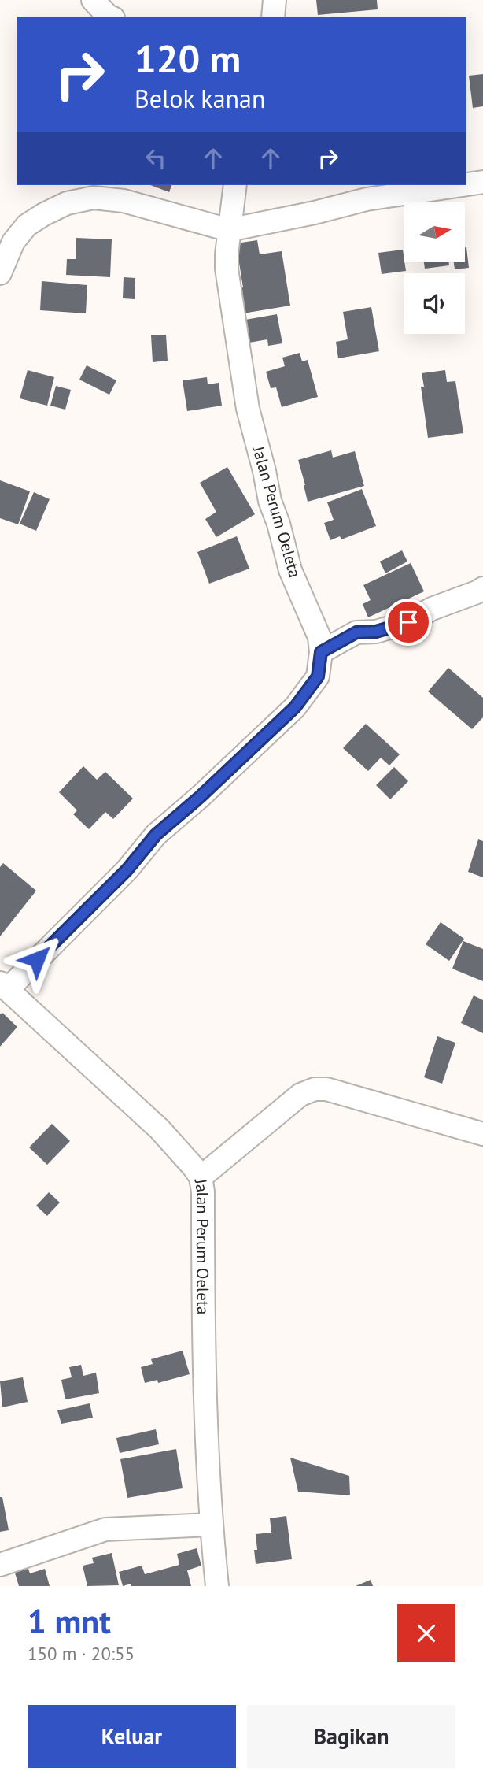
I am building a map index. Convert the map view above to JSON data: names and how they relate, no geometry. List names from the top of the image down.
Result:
{
  "streets": {
    "street": ["Jalan Perum Oeleta"]
  },
  "north": "right",
  "page": {
    "turn": ["120 m", "Belok kanan"],
    "heading": ["1 mnt", "150 m · 20:55"],
    "buttons": ["Keluar", "Bagikan"]
  }
}
